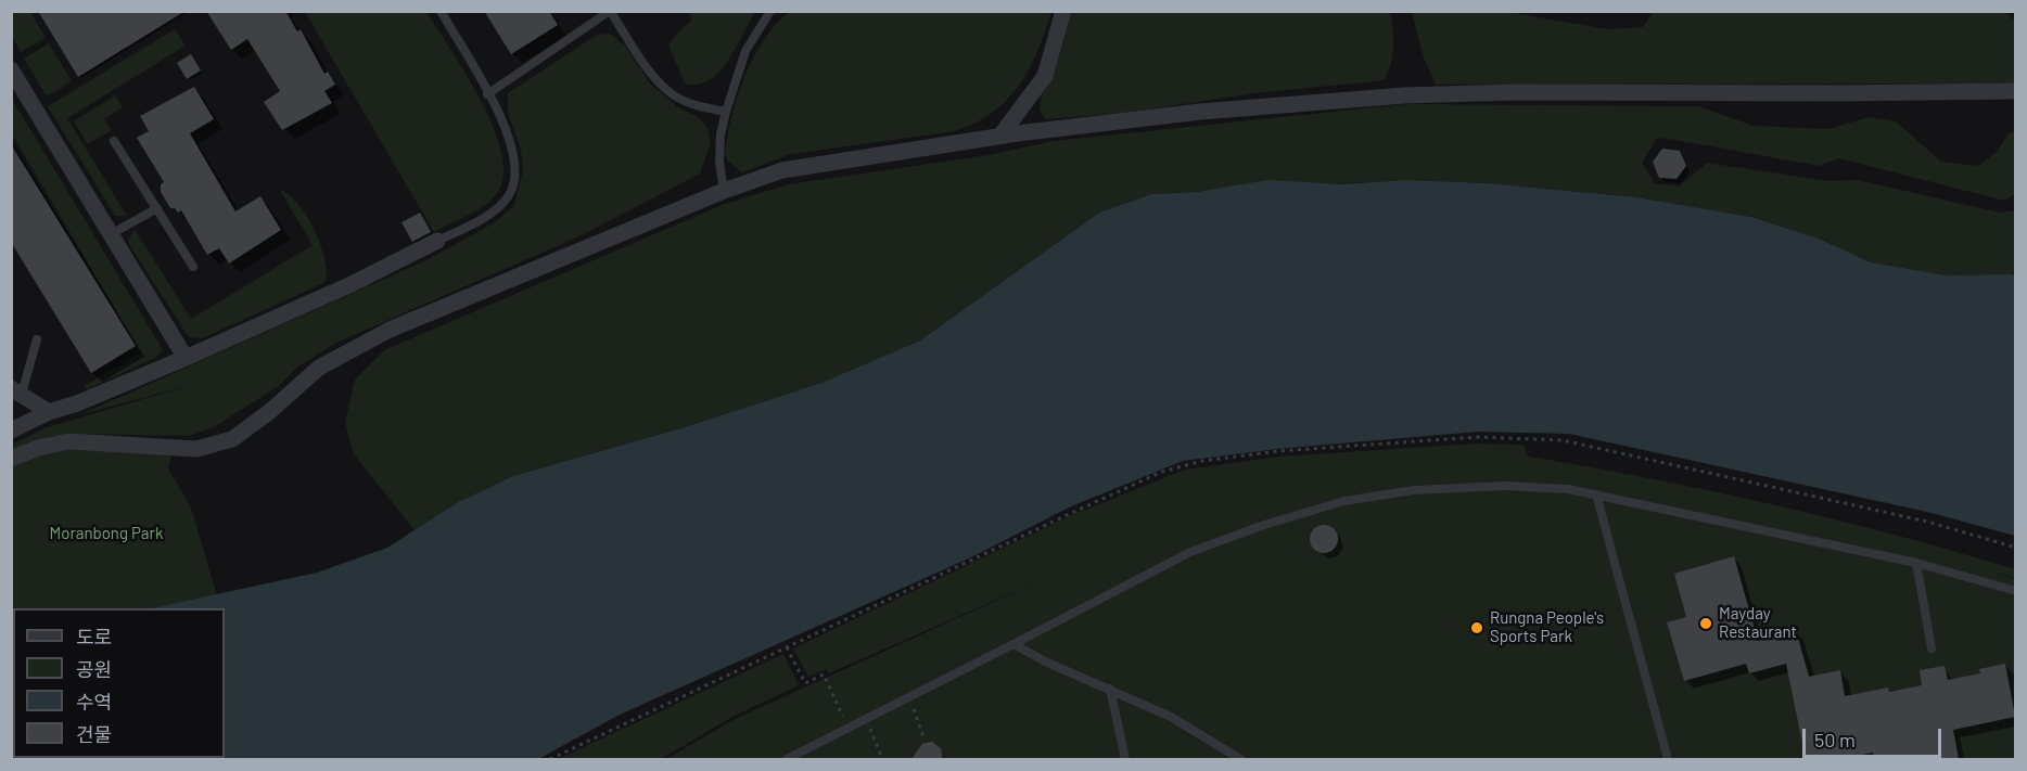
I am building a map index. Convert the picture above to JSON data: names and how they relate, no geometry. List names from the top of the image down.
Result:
{
  "parks": ["Moranbong Park"],
  "places": ["Mayday Restaurant", "Rungna People's Sports Park"],
  "legend": [
    "도로",
    "공원",
    "수역",
    "건물"
  ],
  "scale_bar": "50 m"
}
